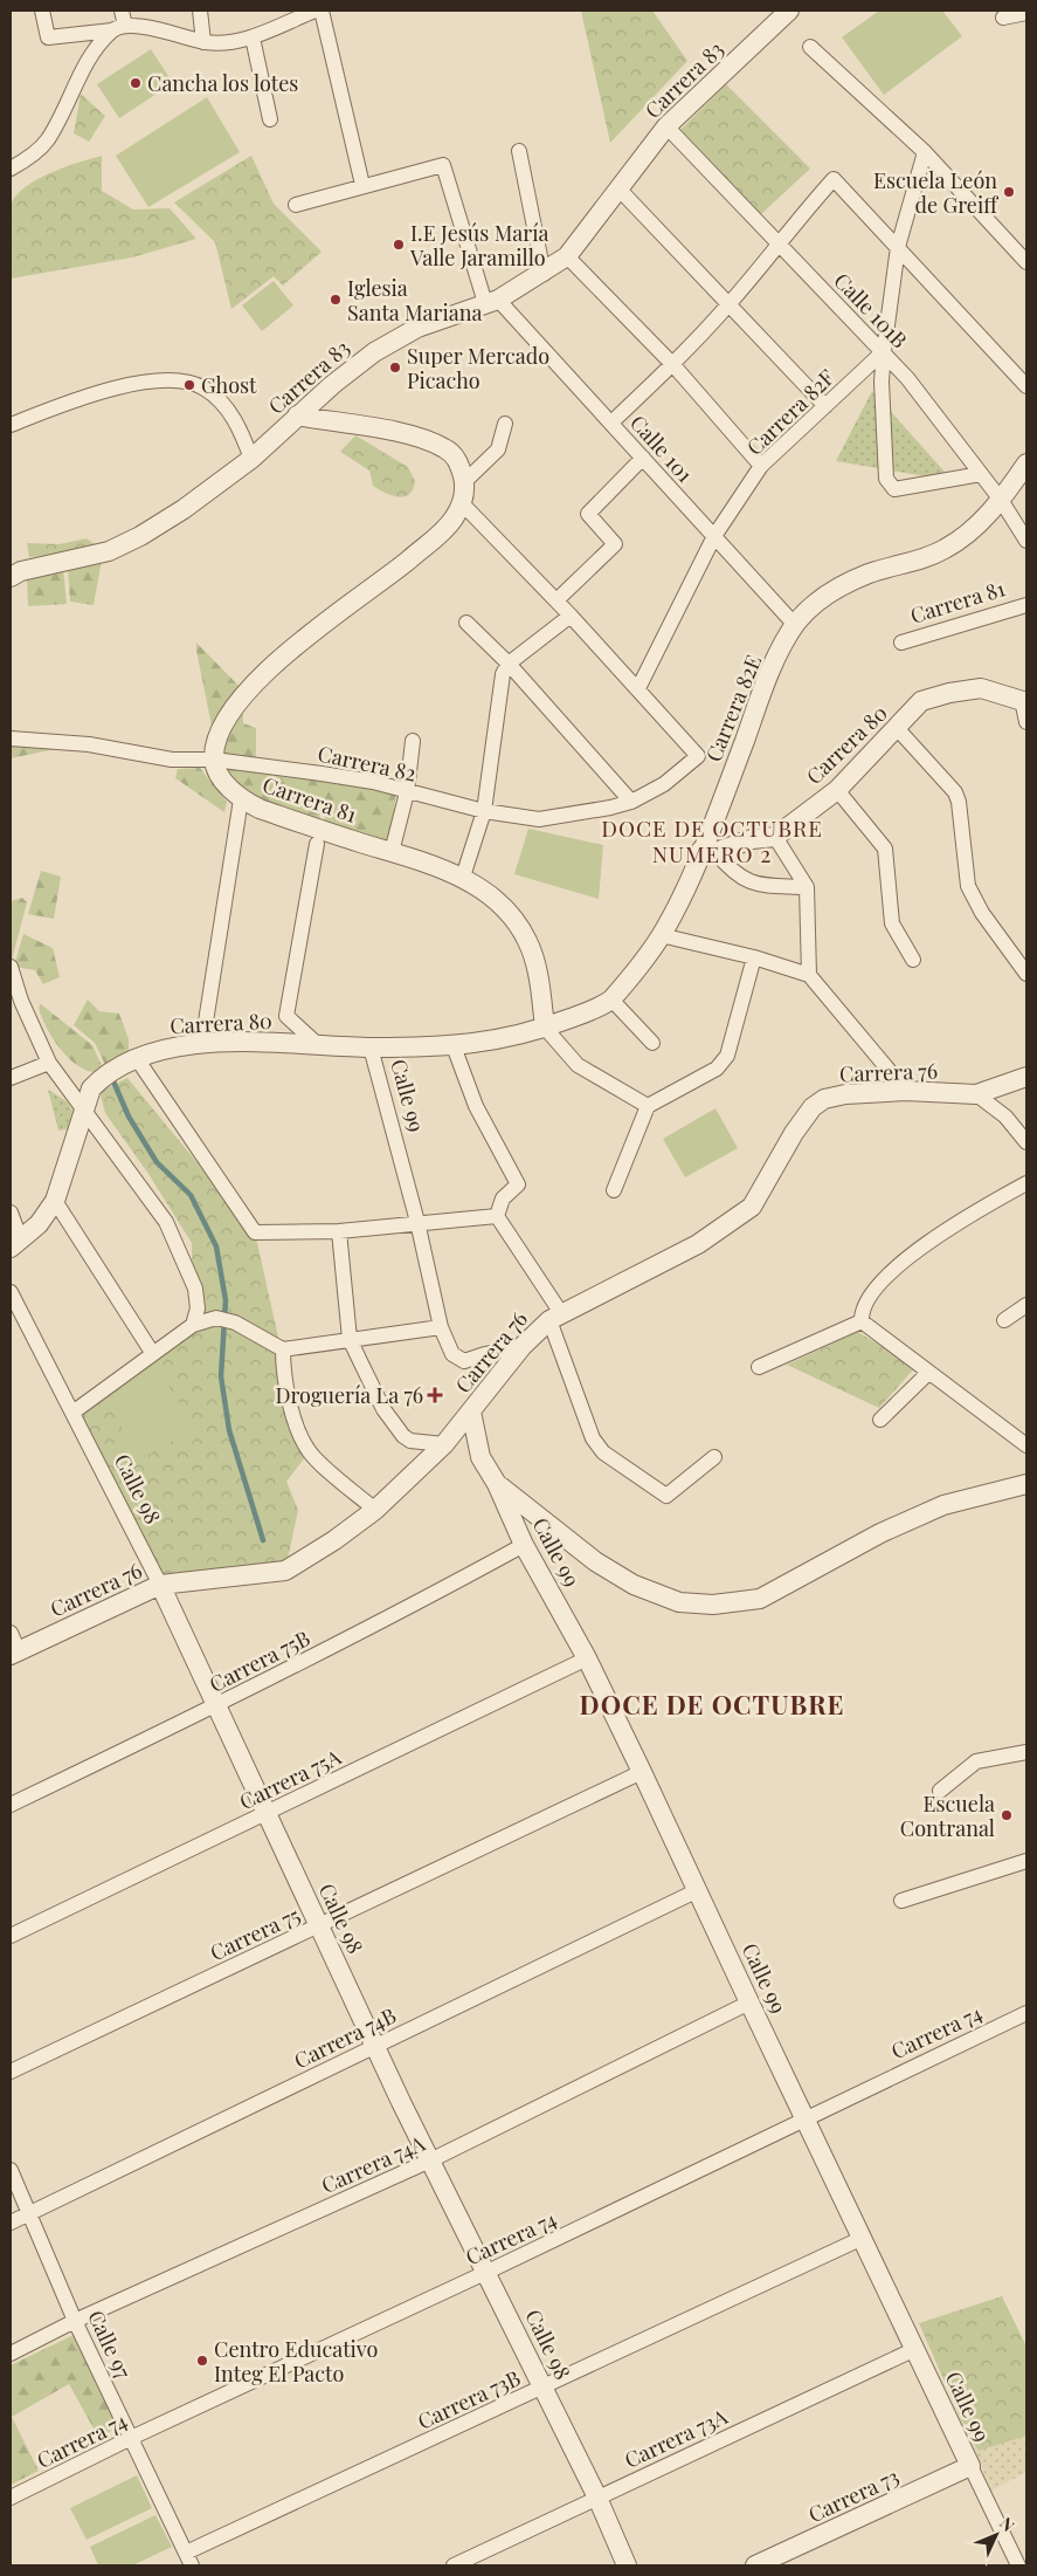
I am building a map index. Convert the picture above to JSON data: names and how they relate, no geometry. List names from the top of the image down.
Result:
{
  "streets": {
    "street": [
      "Carrera 83",
      "Calle 101B",
      "Carrera 82F",
      "Calle 101",
      "Carrera 81",
      "Carrera 82E",
      "Carrera 80",
      "Carrera 82",
      "Carrera 76",
      "Calle 99",
      "Calle 98",
      "Carrera 75B",
      "Carrera 75A",
      "Carrera 75",
      "Carrera 74",
      "Carrera 74B",
      "Carrera 74A",
      "Calle 97",
      "Carrera 73B",
      "Carrera 73A",
      "Carrera 73"
    ]
  },
  "crossings": [
    ["Carrera 83", "Calle 101B"],
    ["Carrera 83", "Calle 101"],
    ["Calle 101B", "Carrera 82F"],
    ["Calle 101B", "Carrera 82E"],
    ["Carrera 82F", "Calle 101"],
    ["Carrera 82F", "Carrera 82"],
    ["Calle 101", "Carrera 82E"],
    ["Carrera 81", "Carrera 82E"],
    ["Carrera 81", "Carrera 80"],
    ["Carrera 81", "Carrera 82"],
    ["Carrera 82E", "Carrera 80"],
    ["Carrera 80", "Calle 99"],
    ["Carrera 76", "Calle 99"],
    ["Carrera 76", "Calle 98"],
    ["Calle 99", "Carrera 75B"],
    ["Calle 99", "Carrera 75A"],
    ["Calle 99", "Carrera 75"],
    ["Calle 99", "Carrera 74"],
    ["Calle 99", "Carrera 74B"],
    ["Calle 99", "Carrera 74A"],
    ["Calle 99", "Carrera 73B"],
    ["Calle 99", "Carrera 73A"],
    ["Calle 99", "Carrera 73"],
    ["Calle 98", "Carrera 75B"],
    ["Calle 98", "Carrera 75A"],
    ["Calle 98", "Carrera 75"],
    ["Calle 98", "Carrera 74"],
    ["Calle 98", "Carrera 74B"],
    ["Calle 98", "Carrera 74A"],
    ["Calle 98", "Carrera 73B"],
    ["Calle 98", "Carrera 73A"],
    ["Carrera 74", "Calle 97"],
    ["Carrera 74B", "Calle 97"],
    ["Carrera 74A", "Calle 97"],
    ["Calle 97", "Carrera 73B"]
  ],
  "districts": ["DOCE DE OCTUBRE NUMERO 2", "DOCE DE OCTUBRE"],
  "places": {
    "other": [
      "Cancha los lotes",
      "Escuela León de Greiff",
      "I.E Jesús María Valle Jaramillo",
      "Iglesia Santa Mariana",
      "Super Mercado Picacho",
      "Ghost",
      "Escuela Contranal",
      "Centro Educativo Integ El Pacto"
    ],
    "health": ["Droguería La 76"]
  },
  "north": "top right"
}
